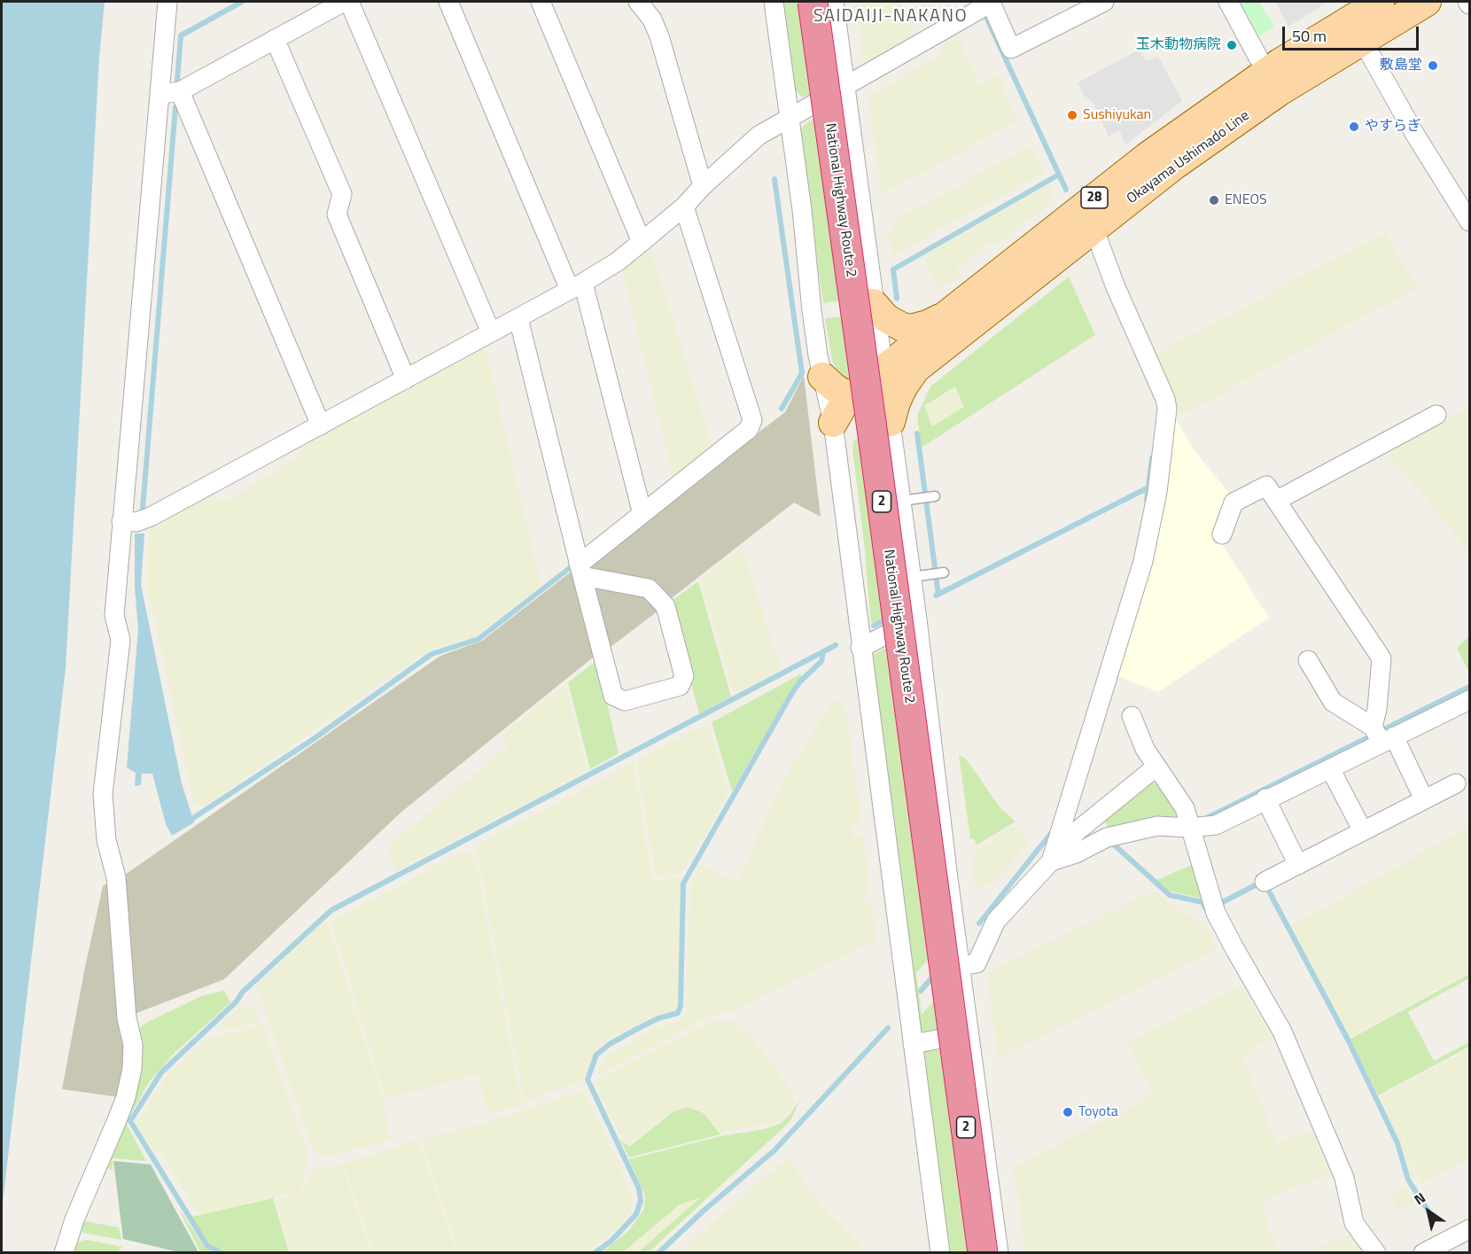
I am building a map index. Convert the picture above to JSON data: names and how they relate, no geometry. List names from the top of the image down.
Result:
{
  "streets": {
    "highway": ["National Highway Route 2", "2"],
    "main road": ["Okayama Ushimado Line", "28"]
  },
  "districts": ["SAIDAIJI-NAKANO"],
  "places": [
    "玉木動物病院",
    "敷島堂",
    "Sushiyukan",
    "やすらぎ",
    "ENEOS",
    "Toyota"
  ],
  "scale_bar": "50 m",
  "north": "top left"
}
